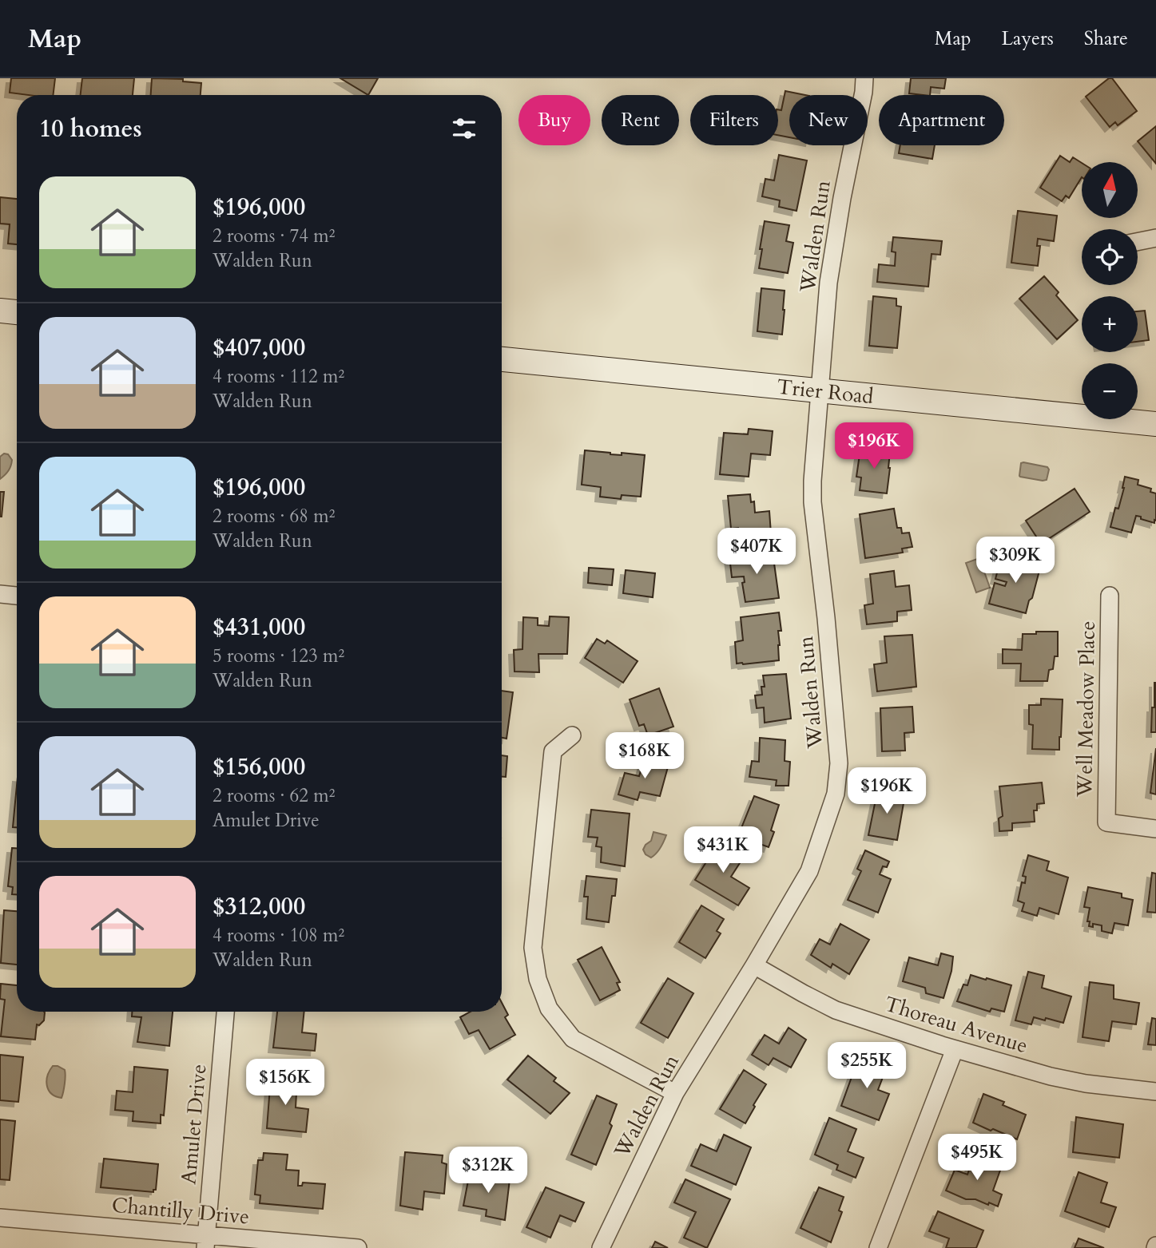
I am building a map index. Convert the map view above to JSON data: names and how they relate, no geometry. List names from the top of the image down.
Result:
{
  "streets": {
    "street": [
      "Walden Run",
      "Trier Road",
      "Well Meadow Place",
      "Thoreau Avenue",
      "Amulet Drive",
      "Chantilly Drive"
    ]
  },
  "crossings": [
    ["Walden Run", "Trier Road"],
    ["Walden Run", "Thoreau Avenue"],
    ["Amulet Drive", "Chantilly Drive"]
  ],
  "north": "top",
  "page": {
    "header": "Map",
    "nav": ["Map", "Layers", "Share"],
    "chip": [
      "Buy",
      "Rent",
      "Filters",
      "New",
      "Apartment"
    ],
    "heading": "10 homes",
    "map_buttons": ["+", "−"],
    "list": [
      {
        "name": "$196,000",
        "note": "2 rooms · 74 m² · Walden Run"
      },
      {
        "name": "$407,000",
        "note": "4 rooms · 112 m² · Walden Run"
      },
      {
        "name": "$196,000",
        "note": "2 rooms · 68 m² · Walden Run"
      },
      {
        "name": "$431,000",
        "note": "5 rooms · 123 m² · Walden Run"
      },
      {
        "name": "$156,000",
        "note": "2 rooms · 62 m² · Amulet Drive"
      },
      {
        "name": "$312,000",
        "note": "4 rooms · 108 m² · Walden Run"
      }
    ],
    "price": [
      "$196K",
      "$407K",
      "$309K",
      "$168K",
      "$196K",
      "$431K",
      "$255K",
      "$156K",
      "$495K",
      "$312K"
    ]
  }
}
